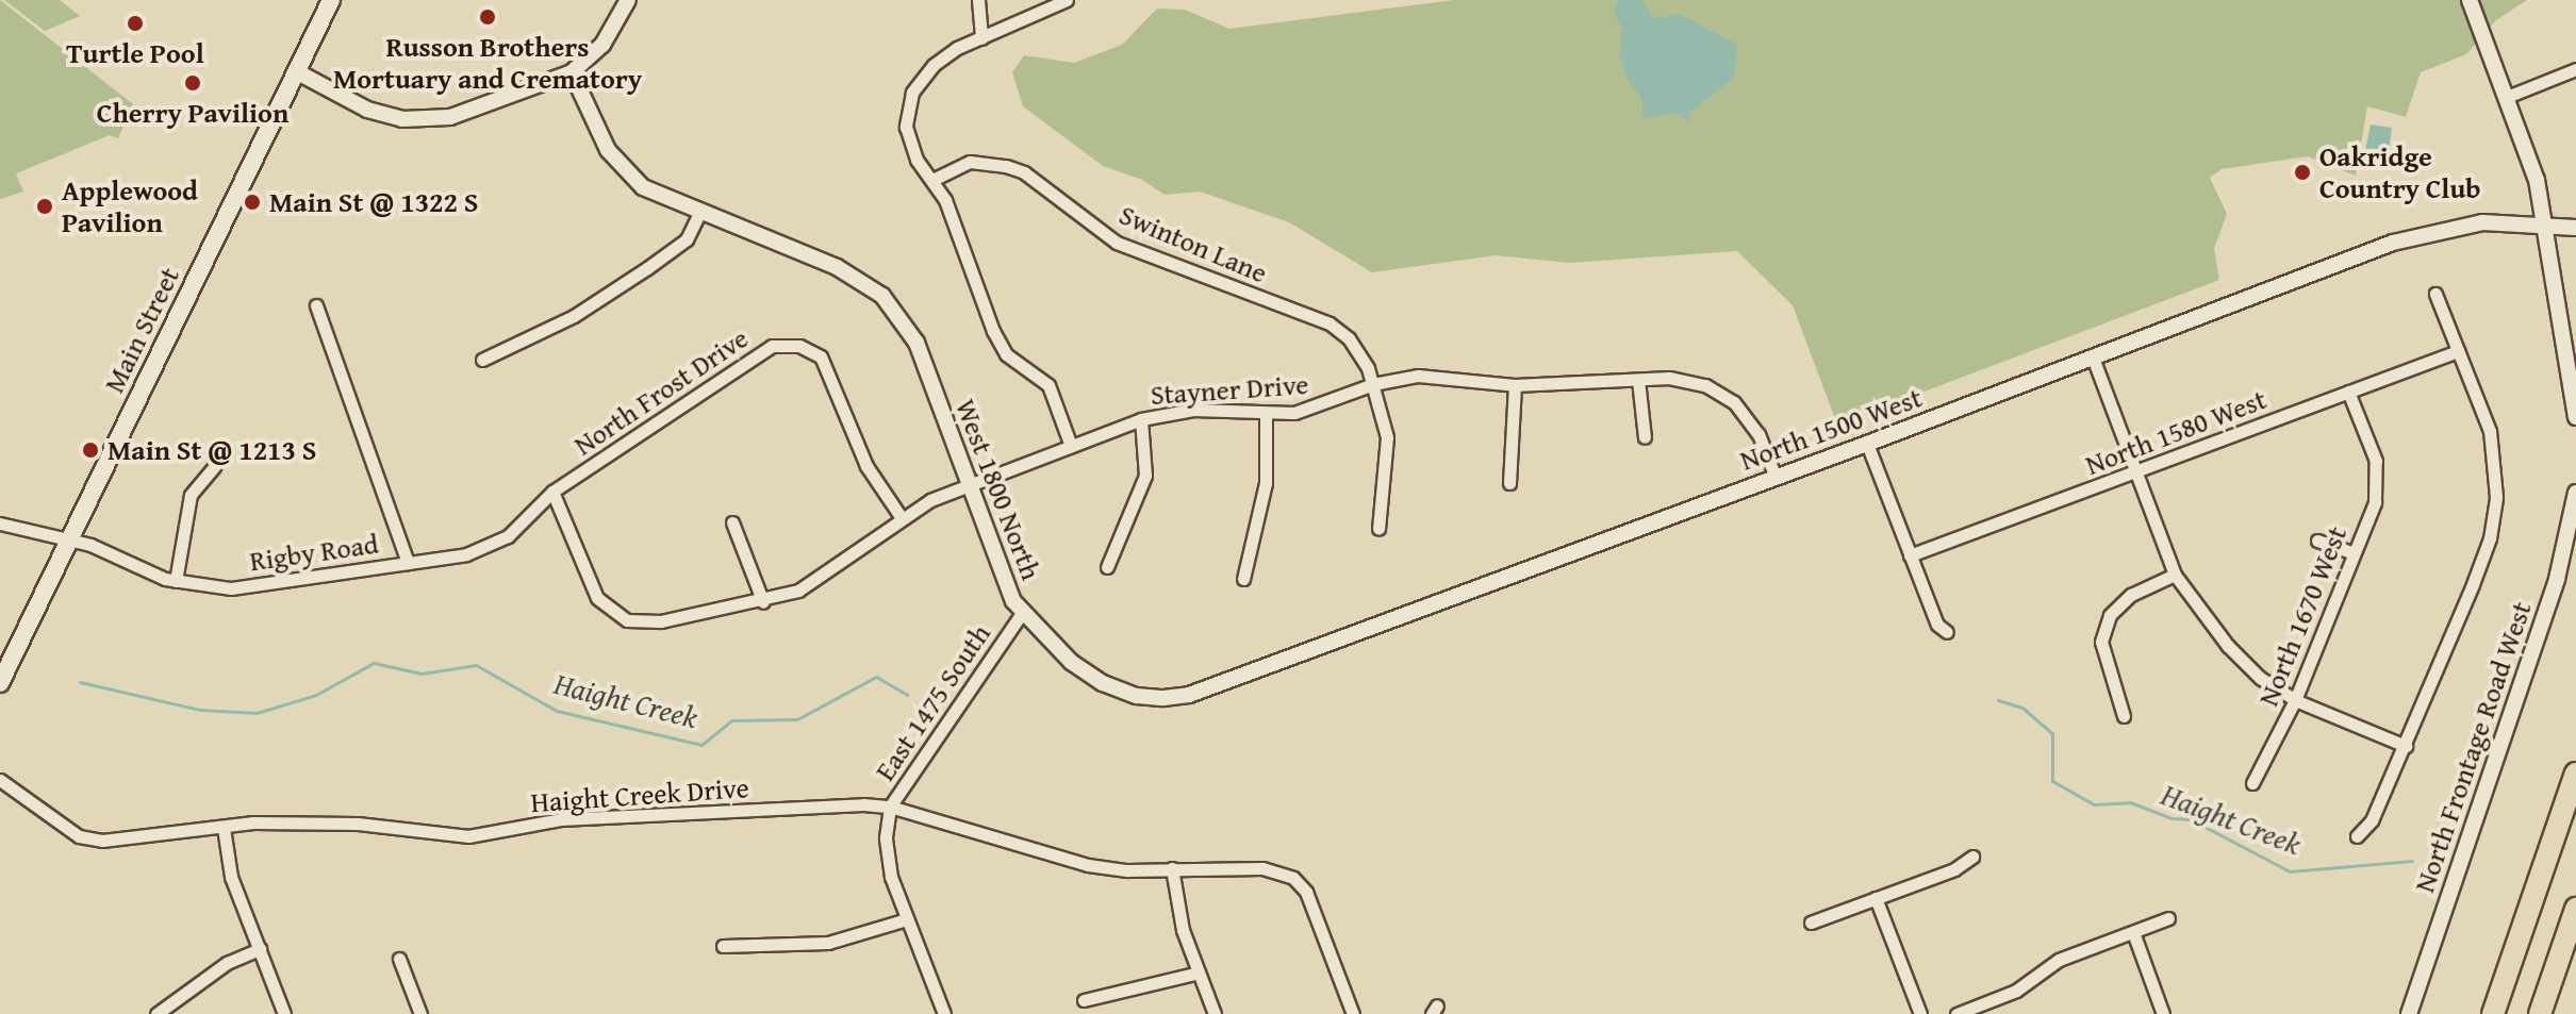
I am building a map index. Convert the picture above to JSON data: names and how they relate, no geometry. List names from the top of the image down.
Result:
{
  "streets": {
    "main road": ["Main Street"],
    "street": [
      "Swinton Lane",
      "Stayner Drive",
      "North Frost Drive",
      "North 1500 West",
      "North 1580 West",
      "West 1800 North",
      "Rigby Road",
      "North 1670 West",
      "East 1475 South",
      "North Frontage Road West",
      "Haight Creek Drive"
    ]
  },
  "crossings": [
    ["Swinton Lane", "Stayner Drive"],
    ["Main Street", "Rigby Road"],
    ["Stayner Drive", "North Frost Drive"],
    ["Stayner Drive", "North 1500 West"],
    ["Stayner Drive", "West 1800 North"],
    ["Stayner Drive", "Rigby Road"],
    ["North Frost Drive", "Rigby Road"],
    ["North 1500 West", "West 1800 North"],
    ["North 1580 West", "North 1670 West"],
    ["West 1800 North", "East 1475 South"],
    ["East 1475 South", "Haight Creek Drive"]
  ],
  "water": ["Haight Creek"],
  "places": [
    "Russon Brothers Mortuary and Crematory",
    "Turtle Pool",
    "Cherry Pavilion",
    "Oakridge Country Club",
    "Main St @ 1322 S",
    "Applewood Pavilion",
    "Main St @ 1213 S"
  ]
}
